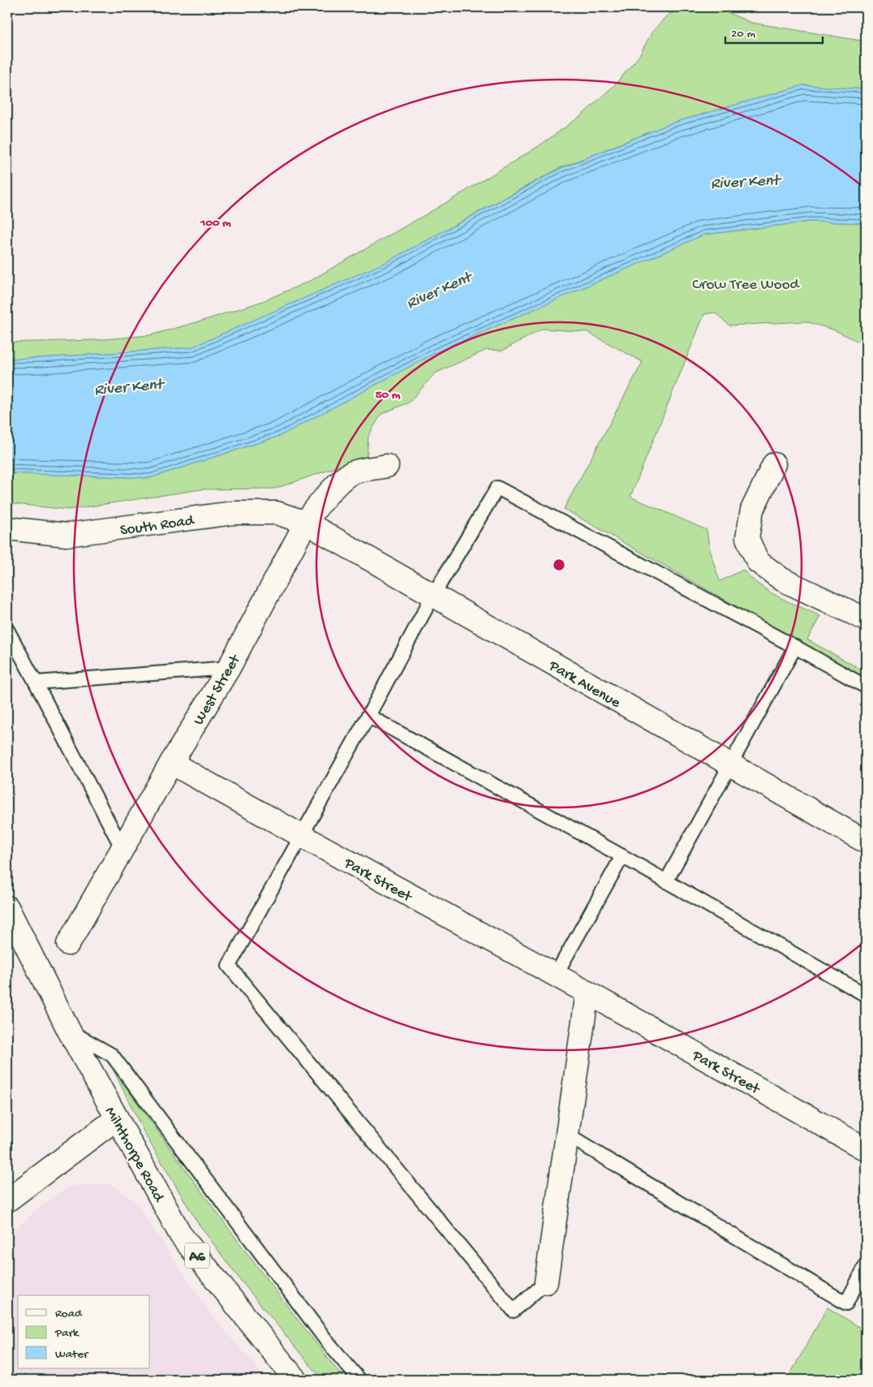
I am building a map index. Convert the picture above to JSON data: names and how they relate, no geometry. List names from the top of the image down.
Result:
{
  "streets": {
    "main road": [
      "South Road",
      "Park Avenue",
      "West Street",
      "Park Street",
      "Milnthorpe Road",
      "A6"
    ]
  },
  "crossings": [
    ["South Road", "Park Avenue"],
    ["South Road", "West Street"],
    ["Park Avenue", "West Street"],
    ["West Street", "Park Street"]
  ],
  "water": ["River Kent"],
  "parks": ["Crow Tree Wood"],
  "legend": ["Road", "Park", "Water"],
  "scale_bar": "20 m",
  "rings": ["100 m", "50 m"]
}
